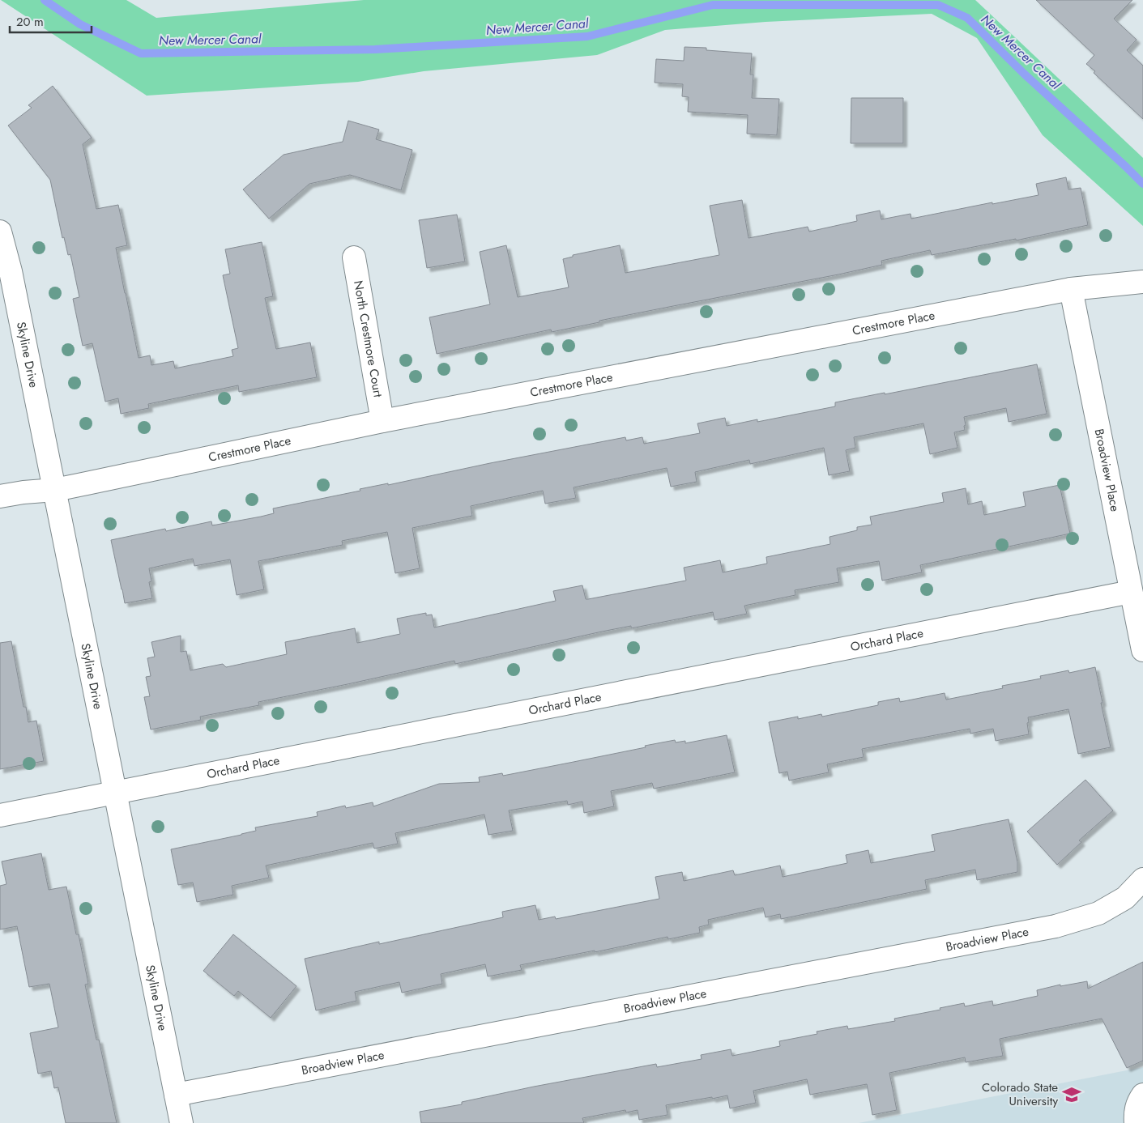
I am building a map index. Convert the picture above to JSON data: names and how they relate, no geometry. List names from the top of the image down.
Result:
{
  "streets": {
    "street": [
      "Crestmore Place",
      "North Crestmore Court",
      "Skyline Drive",
      "Broadview Place",
      "Orchard Place"
    ]
  },
  "crossings": [
    ["Crestmore Place", "North Crestmore Court"],
    ["Crestmore Place", "Skyline Drive"],
    ["Crestmore Place", "Broadview Place"],
    ["Skyline Drive", "Broadview Place"],
    ["Skyline Drive", "Orchard Place"],
    ["Broadview Place", "Orchard Place"]
  ],
  "water": ["New Mercer Canal"],
  "places": {
    "school or university": ["Colorado State University"]
  },
  "scale_bar": "20 m"
}
